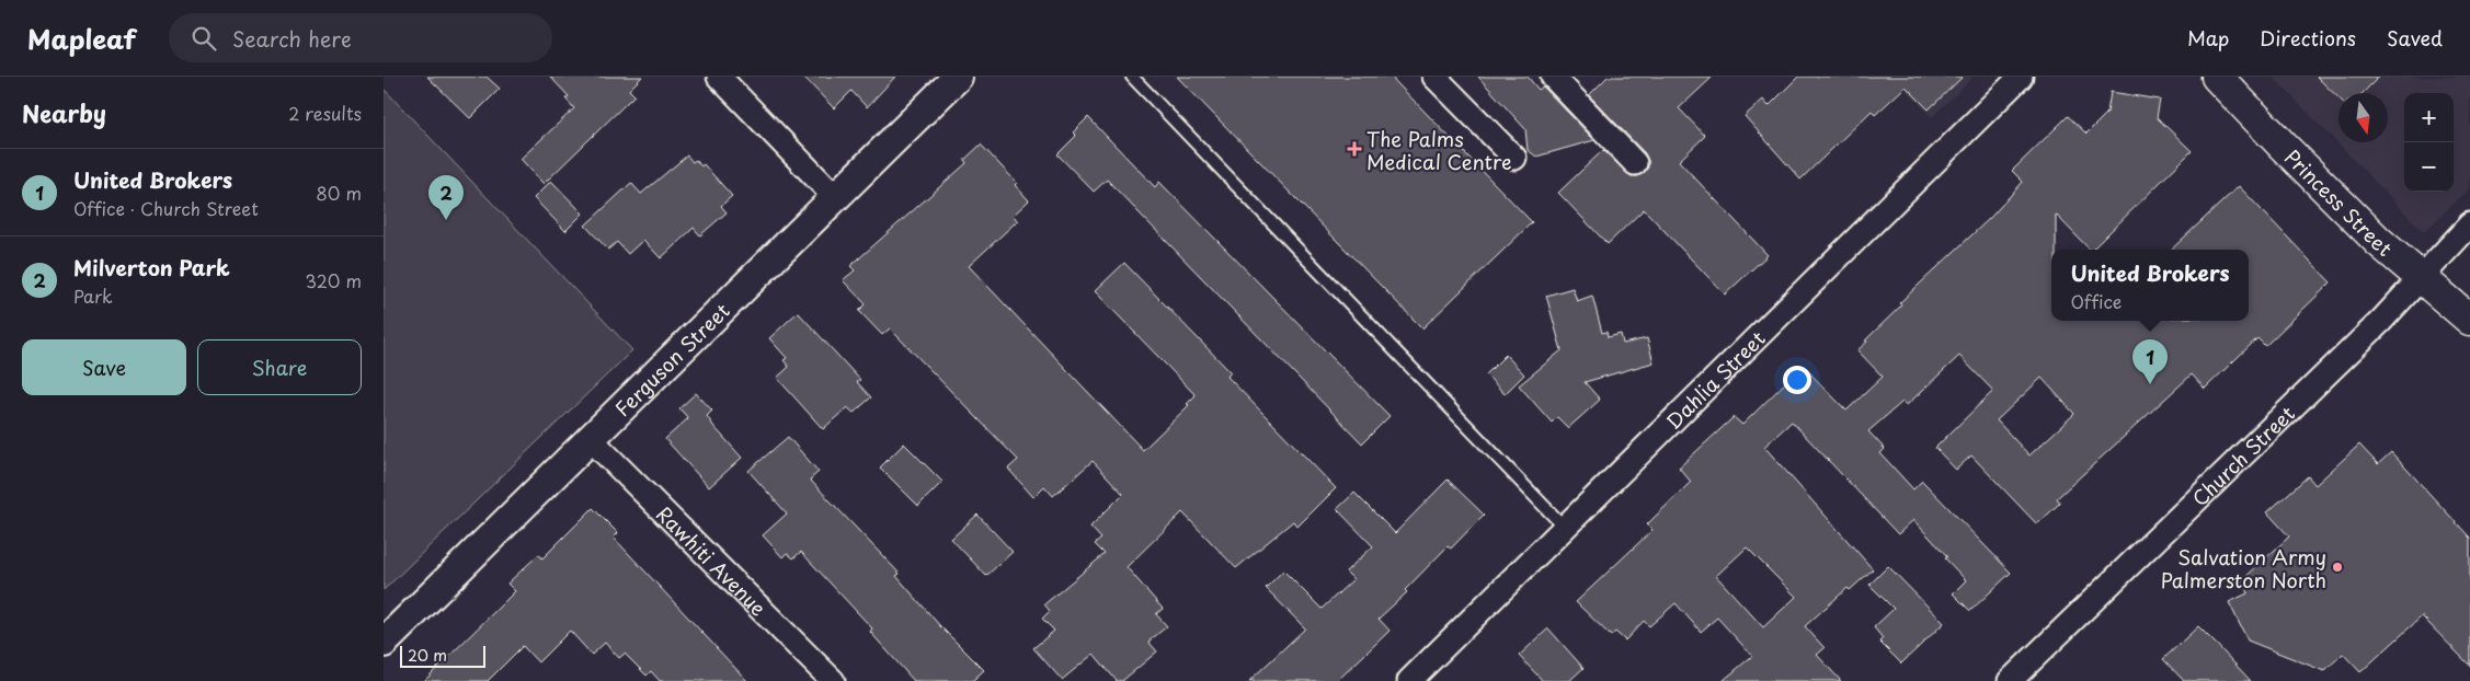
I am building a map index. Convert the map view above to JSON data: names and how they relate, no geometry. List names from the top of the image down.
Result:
{
  "streets": {
    "main road": ["Princess Street"],
    "street": [
      "Ferguson Street",
      "Dahlia Street",
      "Church Street",
      "Rawhiti Avenue"
    ]
  },
  "crossings": [
    ["Princess Street", "Church Street"],
    ["Ferguson Street", "Rawhiti Avenue"]
  ],
  "places": {
    "health": ["The Palms Medical Centre"],
    "other": ["Salvation Army Palmerston North"]
  },
  "scale_bar": "20 m",
  "north": "bottom",
  "page": {
    "header": "Mapleaf",
    "search": "Search here",
    "nav": ["Map", "Directions", "Saved"],
    "heading": ["Nearby", "2 results"],
    "map_buttons": ["+", "−"],
    "list": [
      {
        "mark": "1",
        "name": "United Brokers",
        "note": "Office · Church Street",
        "value": "80 m"
      },
      {
        "mark": "2",
        "name": "Milverton Park",
        "note": "Park",
        "value": "320 m"
      }
    ],
    "pins": ["2", "1"],
    "popup": ["United Brokers", "Office"],
    "buttons": ["Save", "Share"],
    "scale": "20 m"
  }
}
